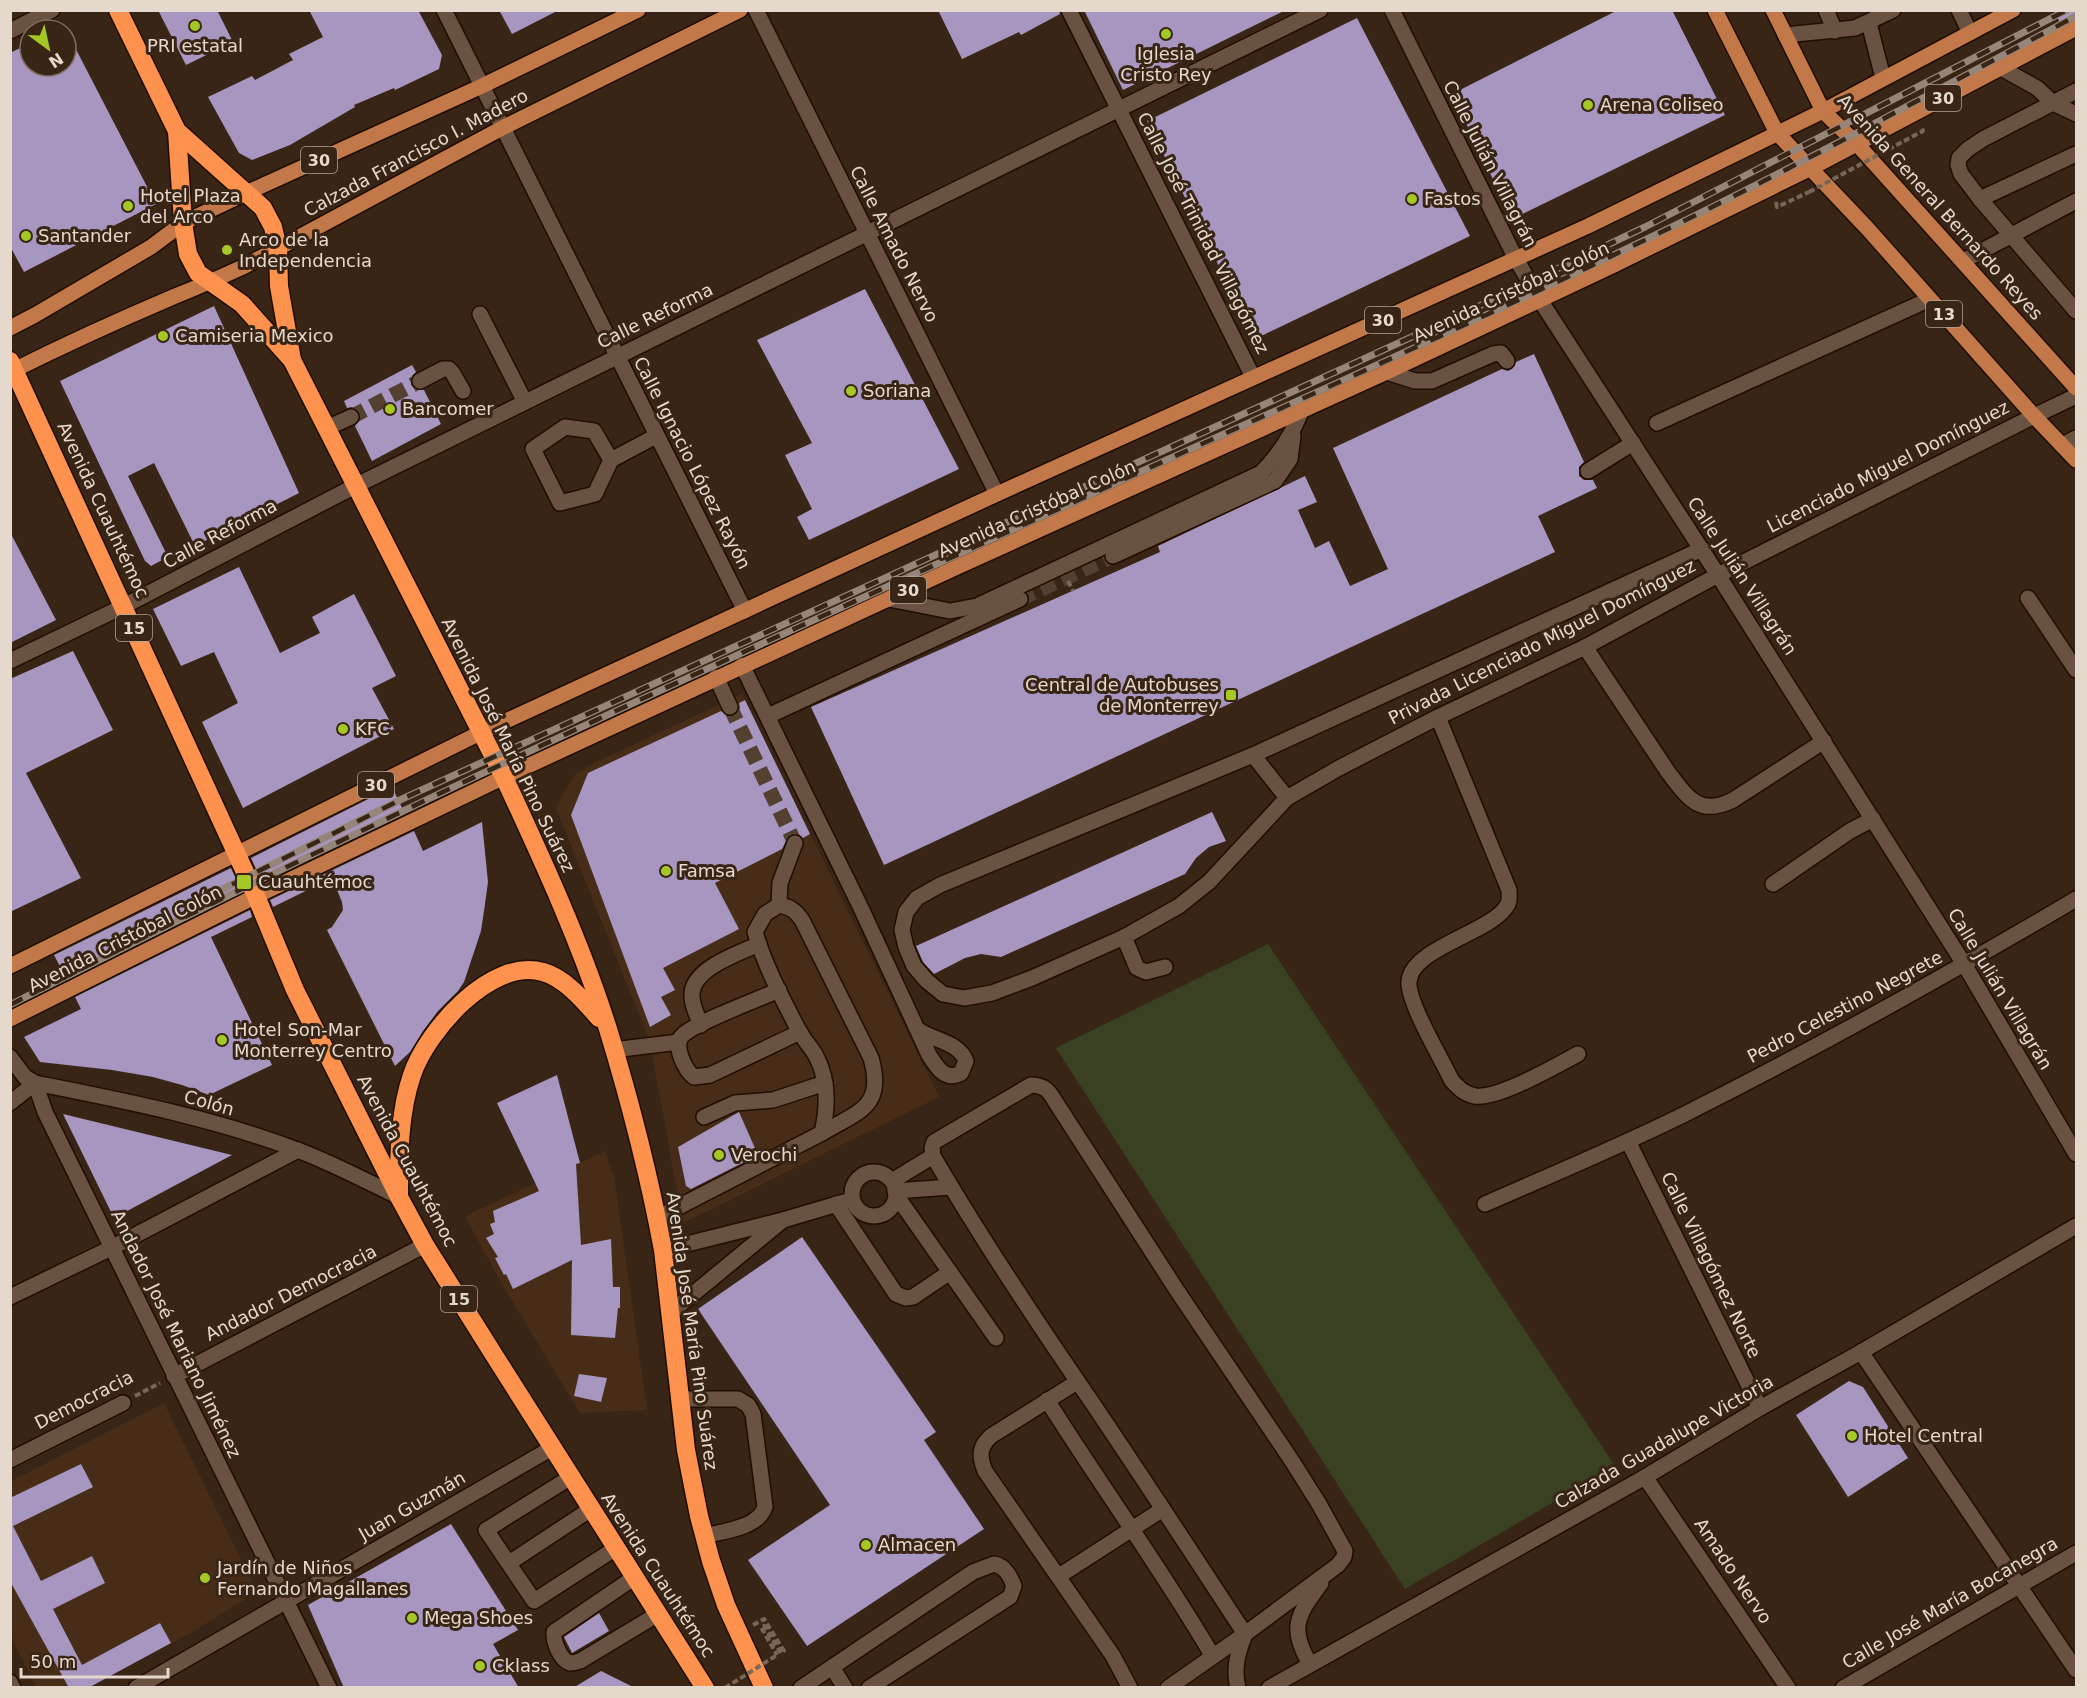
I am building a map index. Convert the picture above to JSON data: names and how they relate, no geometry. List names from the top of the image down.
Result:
{
  "streets": {
    "highway": ["Avenida Cuauhtémoc", "15", "Avenida José María Pino Suárez"],
    "main road": [
      "30",
      "Calzada Francisco I. Madero",
      "Avenida General Bernardo Reyes",
      "Avenida Cristóbal Colón",
      "13"
    ],
    "street": [
      "Calle Julián Villagrán",
      "Calle José Trinidad Villagómez",
      "Calle Amado Nervo",
      "Calle Reforma",
      "Calle Ignacio López Rayón",
      "Licenciado Miguel Domínguez",
      "Privada Licenciado Miguel Domínguez",
      "Pedro Celestino Negrete",
      "Colón",
      "Calle Villagómez Norte",
      "Andador Democracia",
      "Andador José Mariano Jiménez",
      "Democracia",
      "Calzada Guadalupe Victoria",
      "Juan Guzmán",
      "Amado Nervo",
      "Calle José María Bocanegra"
    ]
  },
  "crossings": [
    ["Calzada Francisco I. Madero", "Calle Ignacio López Rayón"],
    ["Calzada Francisco I. Madero", "Avenida Cuauhtémoc"],
    ["Calzada Francisco I. Madero", "Avenida José María Pino Suárez"],
    ["Calle Julián Villagrán", "Avenida Cristóbal Colón"],
    ["Calle Julián Villagrán", "Licenciado Miguel Domínguez"],
    ["Calle Julián Villagrán", "Privada Licenciado Miguel Domínguez"],
    ["Calle Julián Villagrán", "Pedro Celestino Negrete"],
    ["Avenida General Bernardo Reyes", "Avenida Cristóbal Colón"],
    ["Calle José Trinidad Villagómez", "Avenida Cristóbal Colón"],
    ["Calle José Trinidad Villagómez", "Calle Reforma"],
    ["Calle Amado Nervo", "Avenida Cristóbal Colón"],
    ["Calle Amado Nervo", "Calle Reforma"],
    ["Avenida Cristóbal Colón", "13"],
    ["Avenida Cristóbal Colón", "Calle Ignacio López Rayón"],
    ["Avenida Cristóbal Colón", "Avenida Cuauhtémoc"],
    ["Avenida Cristóbal Colón", "Avenida José María Pino Suárez"],
    ["13", "Licenciado Miguel Domínguez"],
    ["Calle Reforma", "Calle Ignacio López Rayón"],
    ["Calle Reforma", "Avenida Cuauhtémoc"],
    ["Calle Reforma", "Avenida José María Pino Suárez"],
    ["Licenciado Miguel Domínguez", "Privada Licenciado Miguel Domínguez"],
    ["Avenida Cuauhtémoc", "Colón"],
    ["Avenida Cuauhtémoc", "Andador Democracia"],
    ["Avenida Cuauhtémoc", "Juan Guzmán"],
    ["Pedro Celestino Negrete", "Calle Villagómez Norte"],
    ["Colón", "Andador José Mariano Jiménez"],
    ["Calle Villagómez Norte", "Calzada Guadalupe Victoria"],
    ["Andador Democracia", "Andador José Mariano Jiménez"],
    ["Andador Democracia", "Democracia"],
    ["Andador José Mariano Jiménez", "Democracia"],
    ["Andador José Mariano Jiménez", "Juan Guzmán"],
    ["Calzada Guadalupe Victoria", "Amado Nervo"]
  ],
  "places": {
    "other": [
      "PRI estatal",
      "Iglesia Cristo Rey",
      "Arena Coliseo",
      "Fastos",
      "Hotel Plaza del Arco",
      "Santander",
      "Arco de la Independencia",
      "Camiseria Mexico",
      "Soriana",
      "Bancomer",
      "KFC",
      "Famsa",
      "Hotel Son-Mar Monterrey Centro",
      "Verochi",
      "Hotel Central",
      "Almacen",
      "Jardín de Niños Fernando Magallanes",
      "Mega Shoes",
      "Cklass"
    ],
    "transit": ["Central de Autobuses de Monterrey", "Cuauhtémoc"]
  },
  "scale_bar": "50 m",
  "north": "bottom right"
}
